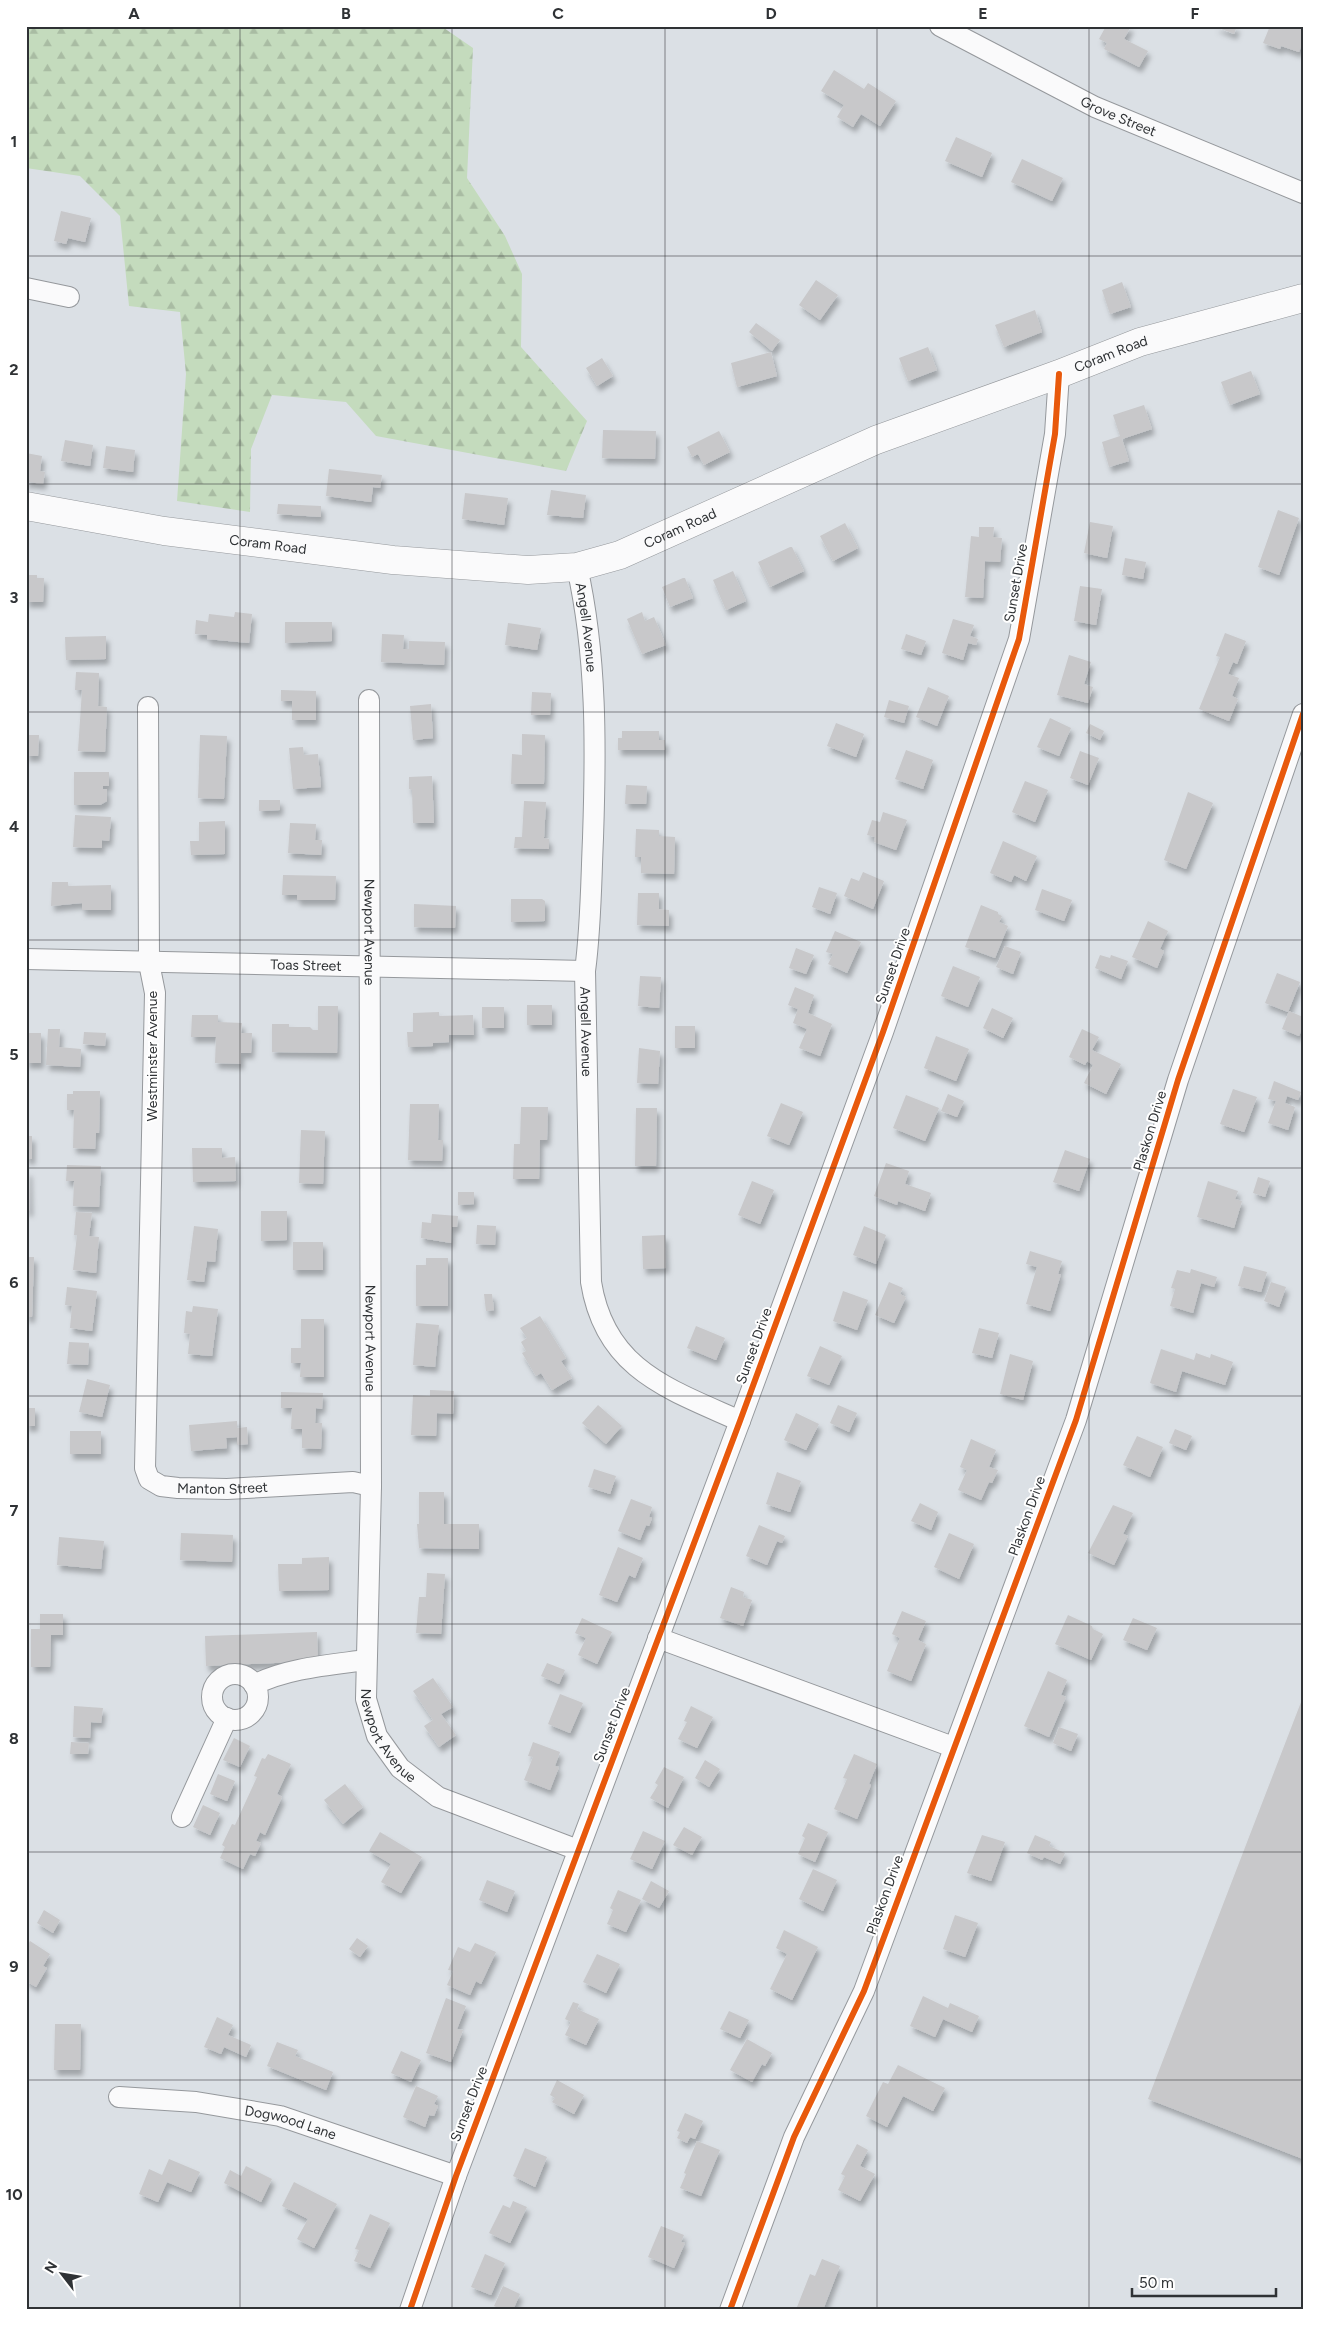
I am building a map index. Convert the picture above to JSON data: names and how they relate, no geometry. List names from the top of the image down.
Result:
{
  "streets": {
    "street": [
      "Grove Street",
      "Coram Road",
      "Sunset Drive",
      "Angell Avenue",
      "Newport Avenue",
      "Toas Street",
      "Westminster Avenue",
      "Plaskon Drive",
      "Manton Street",
      "Dogwood Lane"
    ]
  },
  "crossings": [
    ["Coram Road", "Sunset Drive"],
    ["Coram Road", "Angell Avenue"],
    ["Sunset Drive", "Angell Avenue"],
    ["Sunset Drive", "Newport Avenue"],
    ["Sunset Drive", "Dogwood Lane"],
    ["Angell Avenue", "Toas Street"],
    ["Newport Avenue", "Toas Street"],
    ["Newport Avenue", "Manton Street"],
    ["Toas Street", "Westminster Avenue"],
    ["Westminster Avenue", "Manton Street"]
  ],
  "scale_bar": "50 m",
  "north": "top left",
  "grid": {
    "columns": [
      "A",
      "B",
      "C",
      "D",
      "E",
      "F"
    ],
    "rows": [
      "1",
      "2",
      "3",
      "4",
      "5",
      "6",
      "7",
      "8",
      "9",
      "10"
    ]
  }
}
